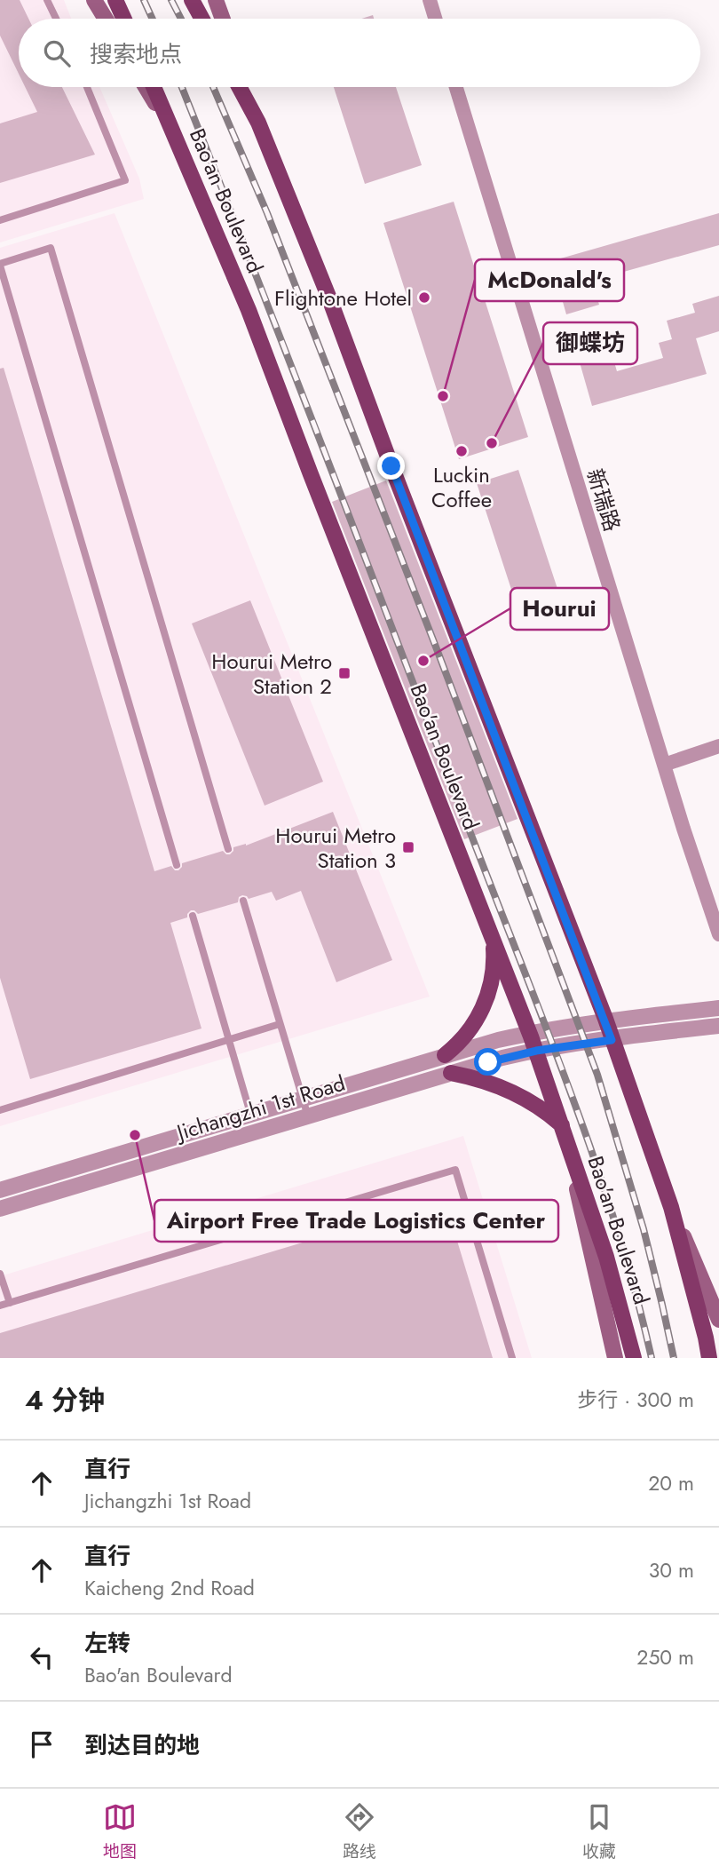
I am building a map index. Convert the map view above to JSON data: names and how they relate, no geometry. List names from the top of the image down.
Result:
{
  "streets": {
    "main road": ["Bao'an Boulevard"],
    "street": ["新瑞路", "Jichangzhi 1st Road"]
  },
  "crossings": [
    ["Bao'an Boulevard", "Jichangzhi 1st Road"]
  ],
  "places": {
    "other": [
      "Flightone Hotel",
      "McDonald's",
      "御蝶坊",
      "Luckin Coffee",
      "Hourui",
      "Airport Free Trade Logistics Center"
    ],
    "transit": ["Hourui Metro Station 2", "Hourui Metro Station 3"]
  },
  "page": {
    "search": "搜索地点",
    "heading": ["4 分钟", "步行 · 300 m"],
    "list": [
      ["直行", "Jichangzhi 1st Road", "20 m"],
      ["直行", "Kaicheng 2nd Road", "30 m"],
      ["左转", "Bao'an Boulevard", "250 m"],
      "到达目的地"
    ],
    "nav": ["地图", "路线", "收藏"]
  }
}
